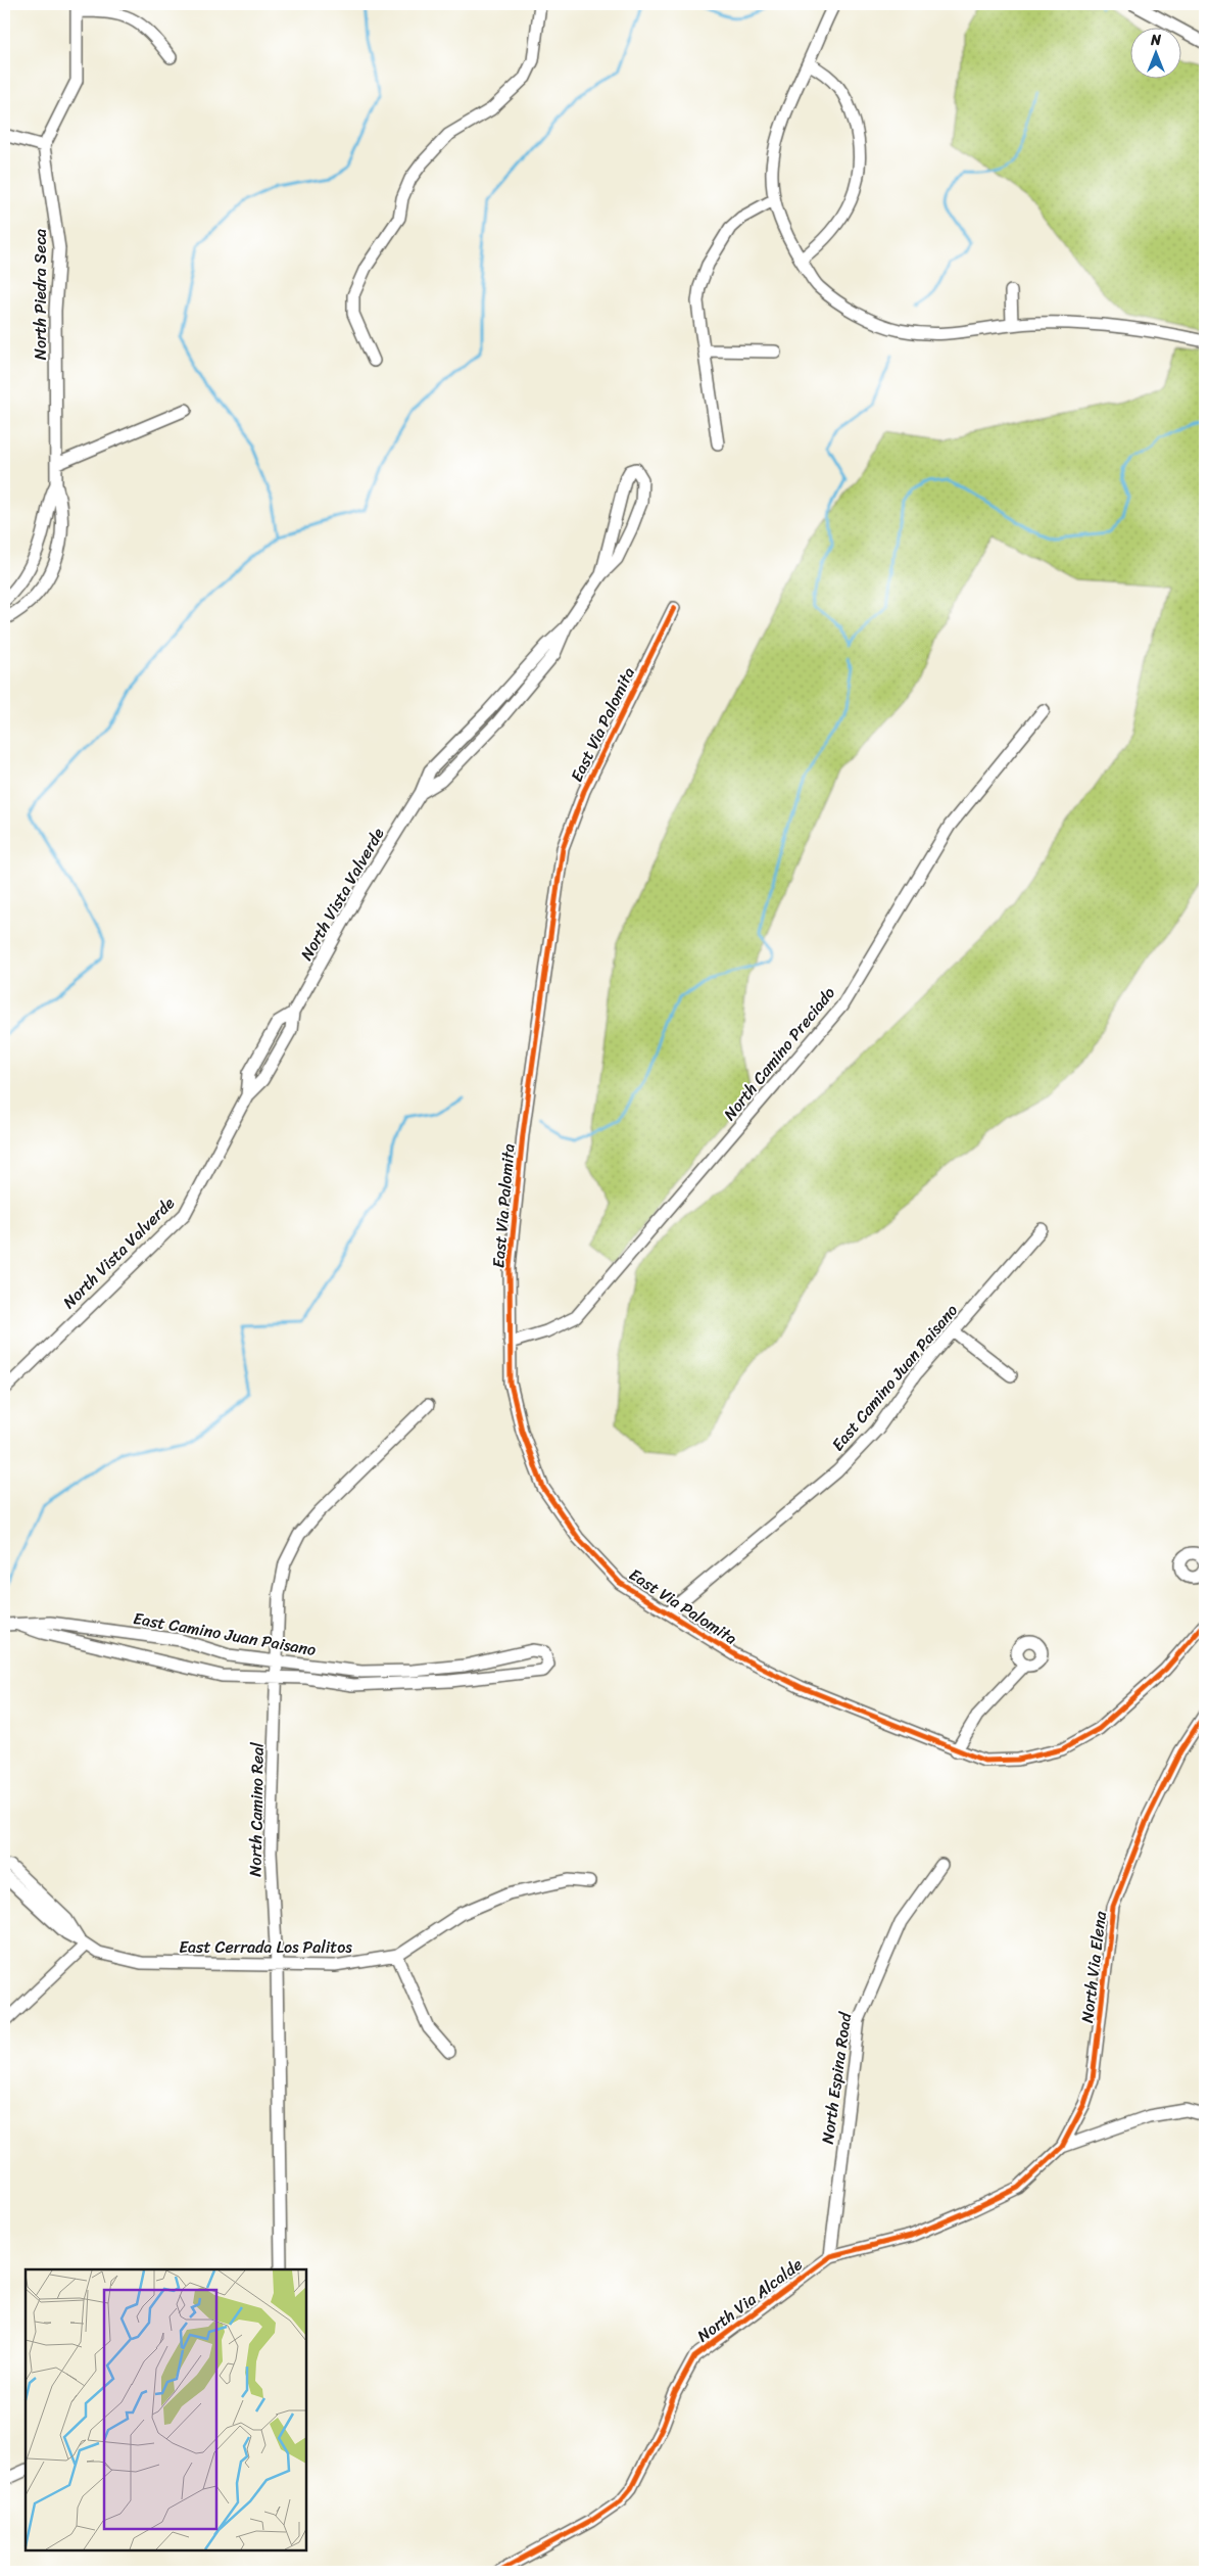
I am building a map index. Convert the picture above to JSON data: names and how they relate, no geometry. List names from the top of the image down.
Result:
{
  "streets": {
    "street": [
      "North Piedra Seca",
      "East Via Palomita",
      "North Vista Valverde",
      "North Camino Preciado",
      "East Camino Juan Paisano",
      "North Camino Real",
      "East Cerrada Los Palitos",
      "North Via Elena",
      "North Espina Road",
      "North Via Alcalde"
    ]
  },
  "crossings": [
    ["East Via Palomita", "North Camino Preciado"],
    ["East Via Palomita", "East Camino Juan Paisano"],
    ["East Camino Juan Paisano", "North Camino Real"],
    ["North Camino Real", "East Cerrada Los Palitos"],
    ["North Via Elena", "North Via Alcalde"],
    ["North Espina Road", "North Via Alcalde"]
  ],
  "north": "top"
}
